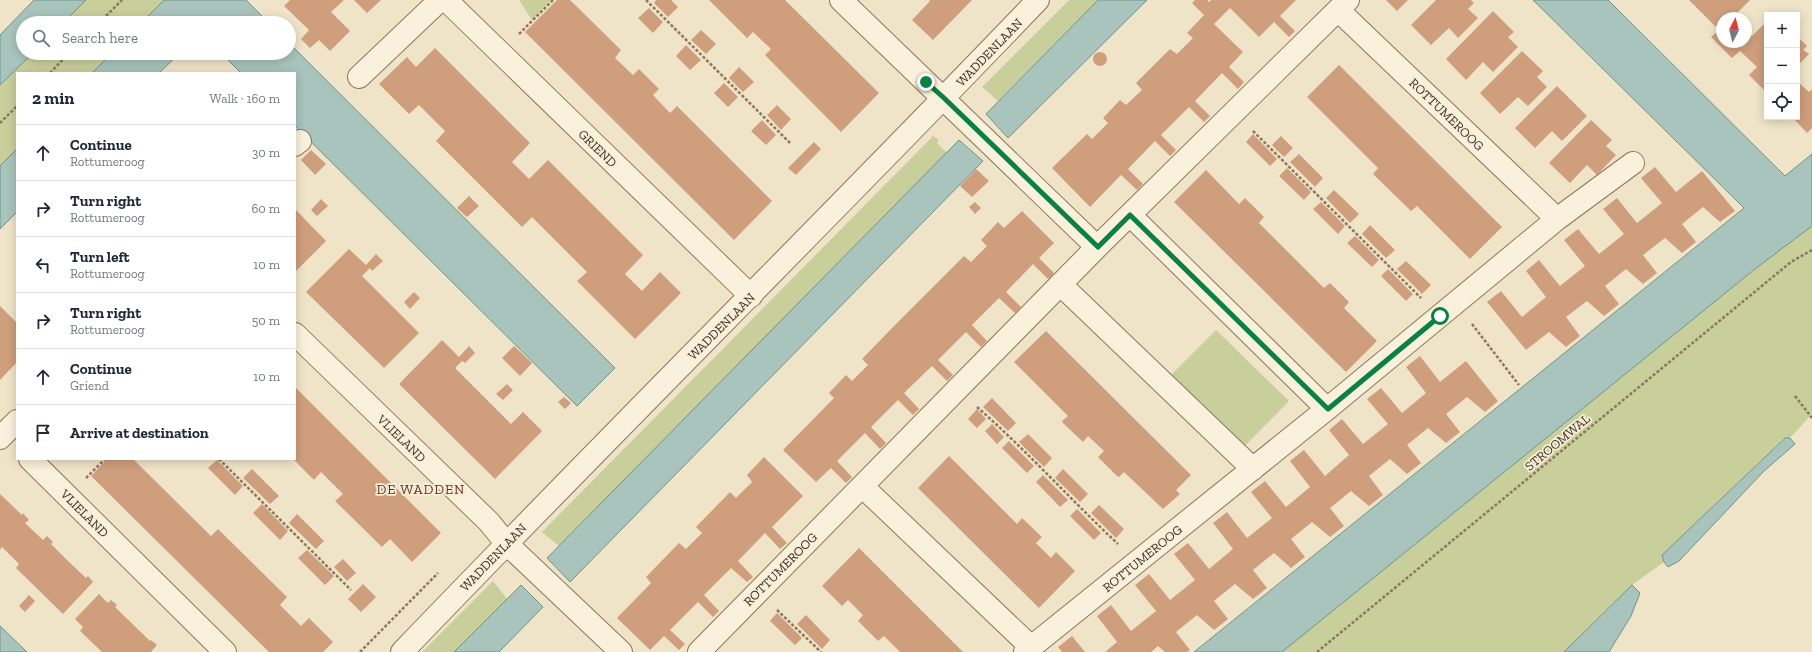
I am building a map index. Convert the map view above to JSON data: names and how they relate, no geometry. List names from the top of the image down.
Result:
{
  "streets": {
    "street": [
      "WADDENLAAN",
      "ROTTUMEROOG",
      "GRIEND",
      "VLIELAND"
    ],
    "path": ["STROOMWAL"]
  },
  "crossings": [
    ["WADDENLAAN", "GRIEND"],
    ["WADDENLAAN", "VLIELAND"]
  ],
  "districts": ["DE WADDEN"],
  "north": "top",
  "page": {
    "map_buttons": ["+", "−"],
    "search": "Search here",
    "heading": ["2 min", "Walk · 160 m"],
    "list": [
      ["Continue", "Rottumeroog", "30 m"],
      ["Turn right", "Rottumeroog", "60 m"],
      ["Turn left", "Rottumeroog", "10 m"],
      ["Turn right", "Rottumeroog", "50 m"],
      ["Continue", "Griend", "10 m"],
      "Arrive at destination"
    ]
  }
}
